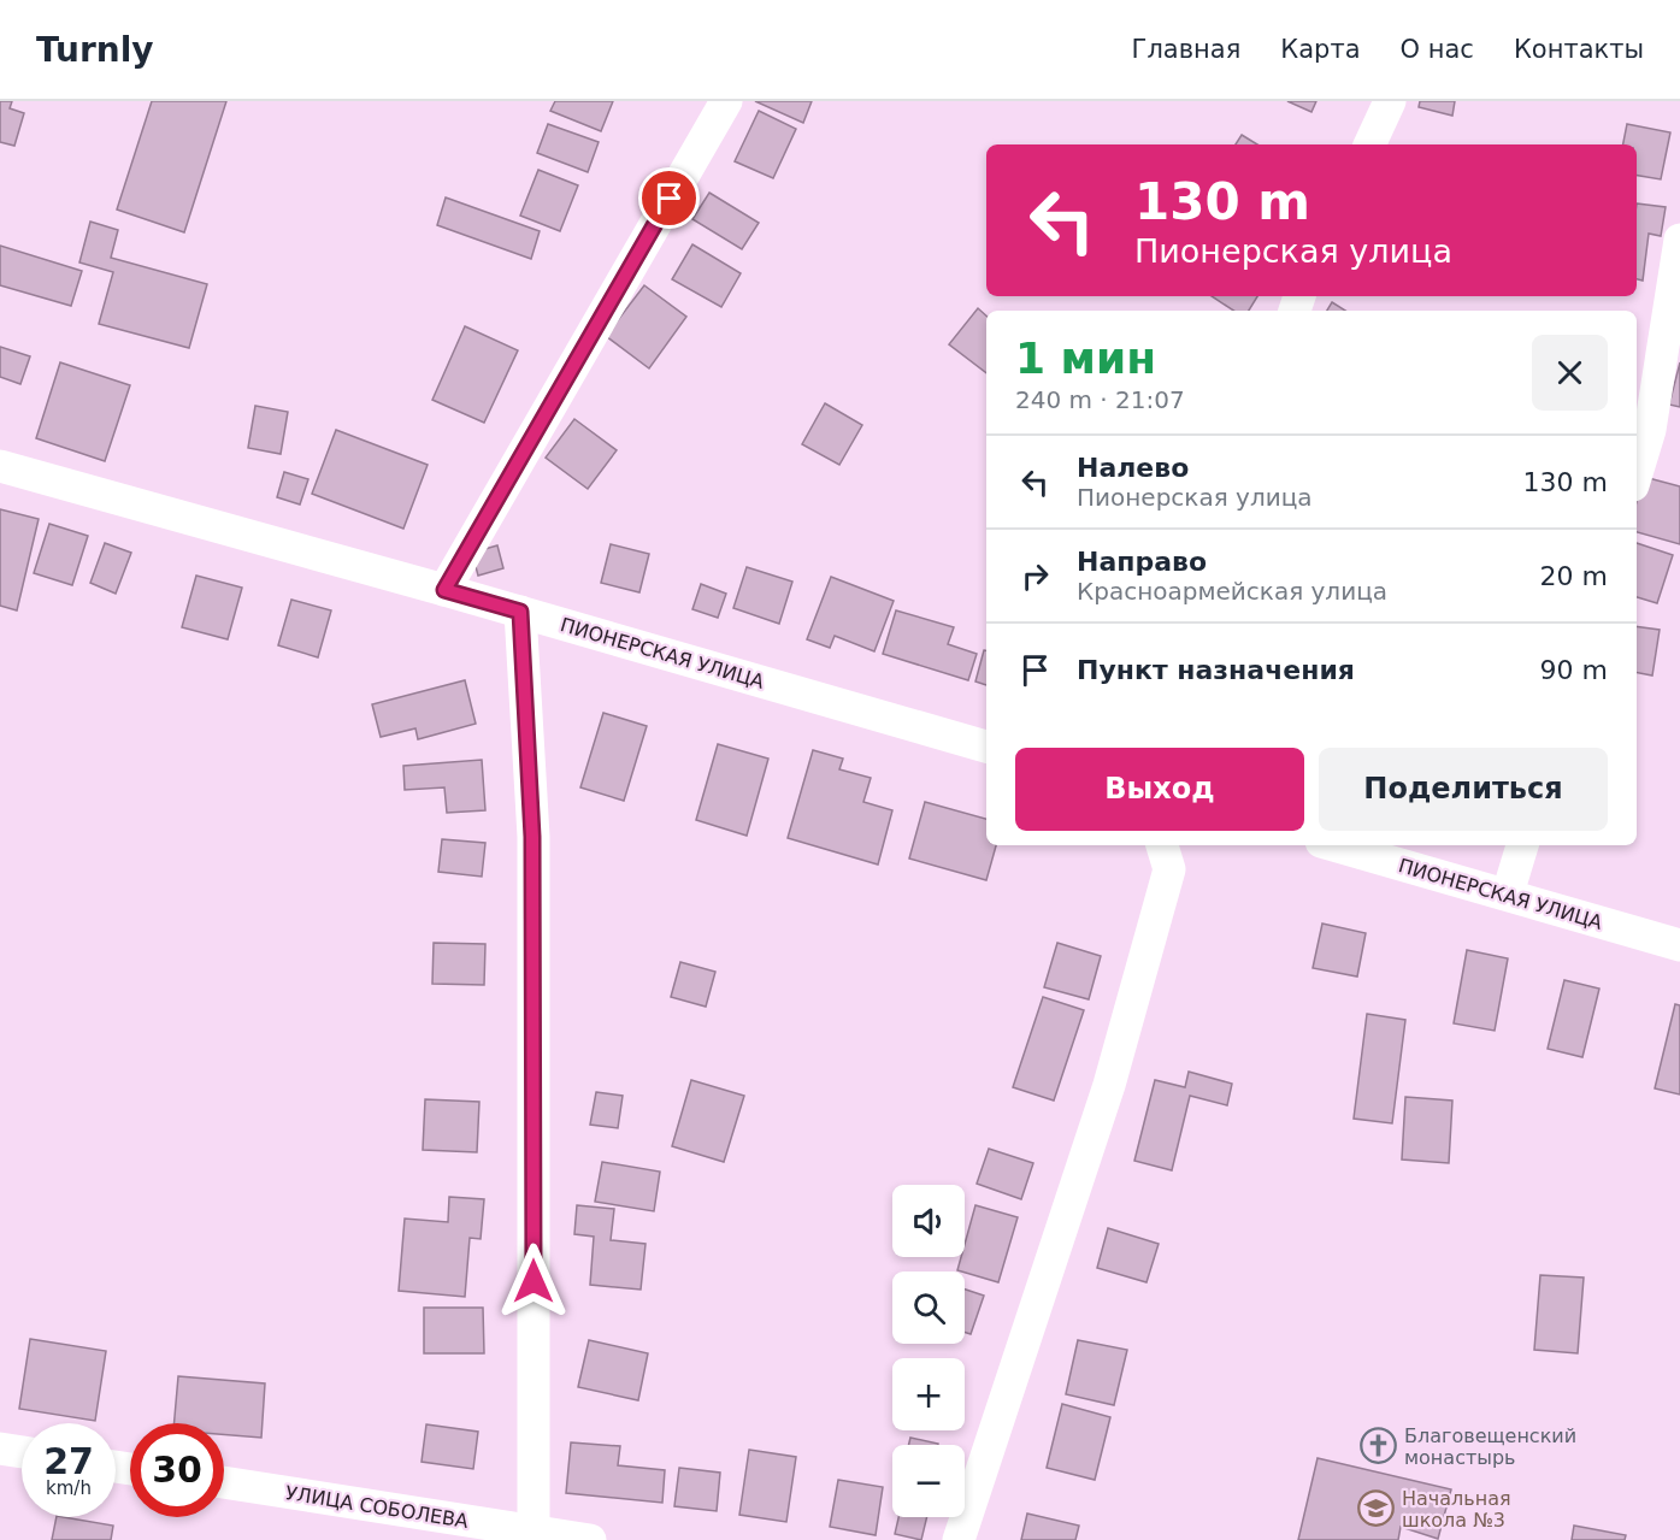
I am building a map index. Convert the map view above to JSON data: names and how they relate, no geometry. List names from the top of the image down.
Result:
{
  "streets": {
    "street": ["ПИОНЕРСКАЯ УЛИЦА", "УЛИЦА СОБОЛЕВА"]
  },
  "places": {
    "church": ["Благовещенский монастырь"],
    "school or university": ["Начальная школа №3"]
  },
  "page": {
    "header": "Turnly",
    "nav": [
      "Главная",
      "Карта",
      "О нас",
      "Контакты"
    ],
    "turn": ["130 m", "Пионерская улица"],
    "heading": ["1 мин", "240 m · 21:07"],
    "list": [
      {
        "name": "Налево",
        "note": "Пионерская улица",
        "value": "130 m"
      },
      {
        "name": "Направо",
        "note": "Красноармейская улица",
        "value": "20 m"
      },
      {
        "name": "Пункт назначения",
        "value": "90 m"
      }
    ],
    "buttons": ["Выход", "Поделиться"],
    "map_buttons": ["+", "−"],
    "speed": "27 km/h",
    "limit": "30"
  }
}
